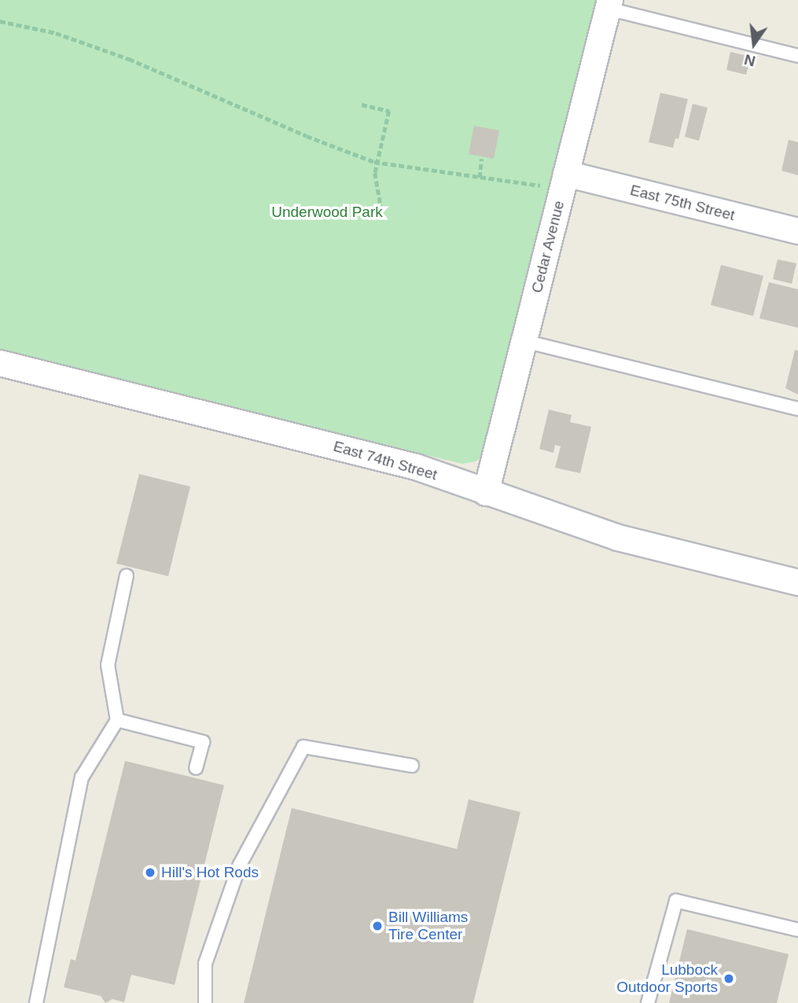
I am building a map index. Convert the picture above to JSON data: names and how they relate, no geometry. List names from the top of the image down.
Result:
{
  "streets": {
    "street": ["East 75th Street", "Cedar Avenue", "East 74th Street"]
  },
  "crossings": [
    ["East 75th Street", "Cedar Avenue"],
    ["Cedar Avenue", "East 74th Street"]
  ],
  "parks": ["Underwood Park"],
  "places": ["Hill's Hot Rods", "Bill Williams Tire Center", "Lubbock Outdoor Sports"],
  "north": "bottom"
}
